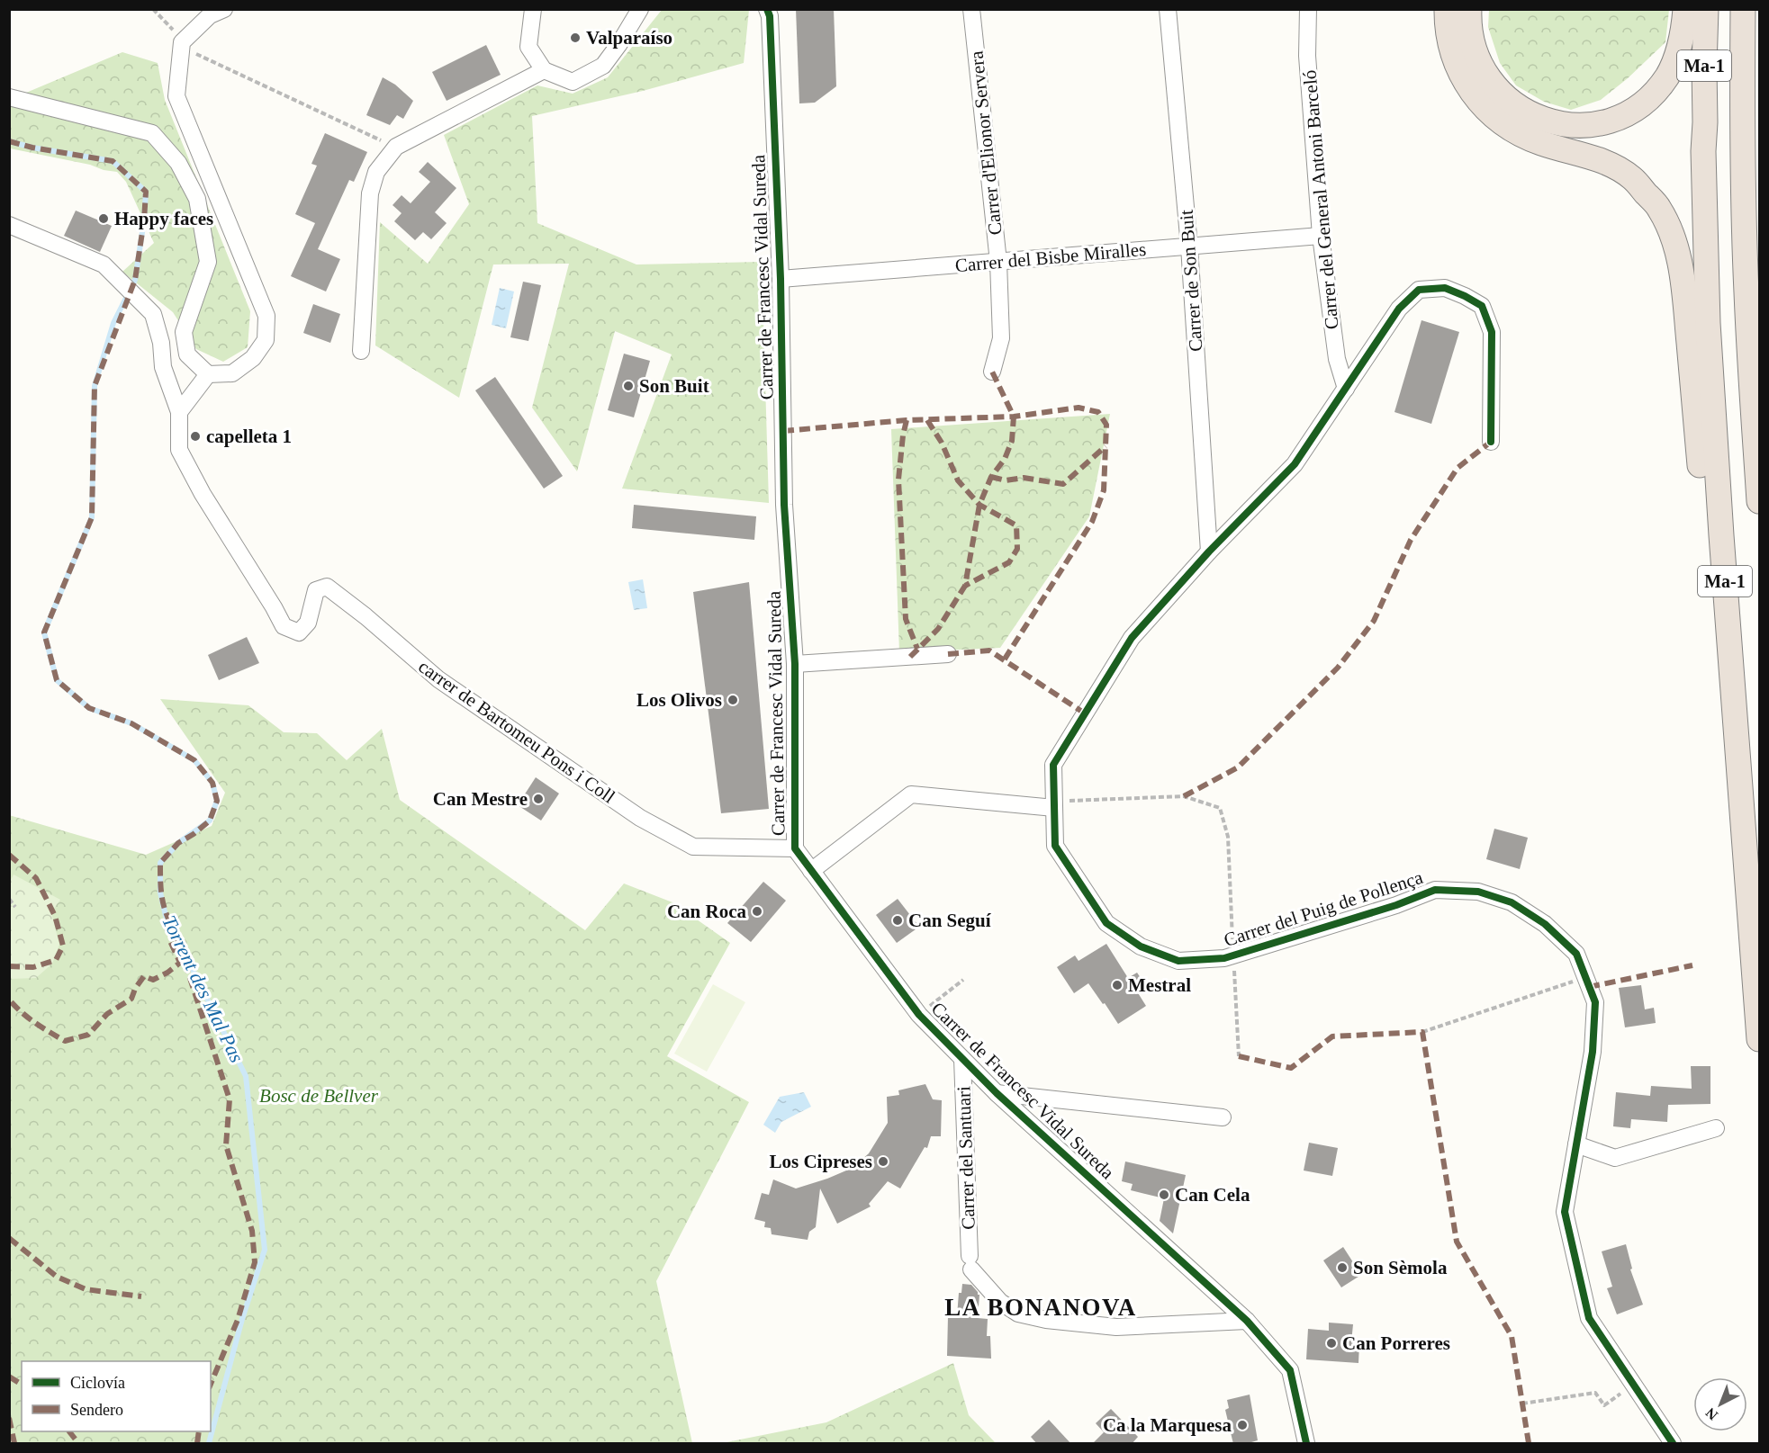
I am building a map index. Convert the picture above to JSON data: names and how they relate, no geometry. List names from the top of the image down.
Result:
{
  "streets": {
    "highway": ["Ma-1"],
    "street": [
      "Carrer d'Elionor Servera",
      "Carrer del General Antoni Barceló",
      "Carrer del Bisbe Miralles",
      "Carrer de Francesc Vidal Sureda",
      "Carrer de Son Buit",
      "carrer de Bartomeu Pons i Coll",
      "Carrer del Puig de Pollença",
      "Carrer del Santuari"
    ]
  },
  "crossings": [
    ["Carrer d'Elionor Servera", "Carrer del Bisbe Miralles"],
    ["Carrer del General Antoni Barceló", "Carrer del Bisbe Miralles"],
    ["Carrer del General Antoni Barceló", "Carrer del Puig de Pollença"],
    ["Carrer del Bisbe Miralles", "Carrer de Francesc Vidal Sureda"],
    ["Carrer del Bisbe Miralles", "Carrer de Son Buit"],
    ["Carrer de Francesc Vidal Sureda", "carrer de Bartomeu Pons i Coll"],
    ["Carrer de Francesc Vidal Sureda", "Carrer del Santuari"],
    ["Carrer de Son Buit", "Carrer del Puig de Pollença"]
  ],
  "districts": ["LA BONANOVA"],
  "water": ["Torrent des Mal Pas"],
  "parks": ["Bosc de Bellver"],
  "places": [
    "Valparaíso",
    "Happy faces",
    "Son Buit",
    "capelleta 1",
    "Los Olivos",
    "Can Mestre",
    "Can Roca",
    "Can Seguí",
    "Mestral",
    "Los Cipreses",
    "Can Cela",
    "Son Sèmola",
    "Can Porreres",
    "Ca la Marquesa"
  ],
  "legend": ["Ciclovía", "Sendero"],
  "north": "bottom left"
}
